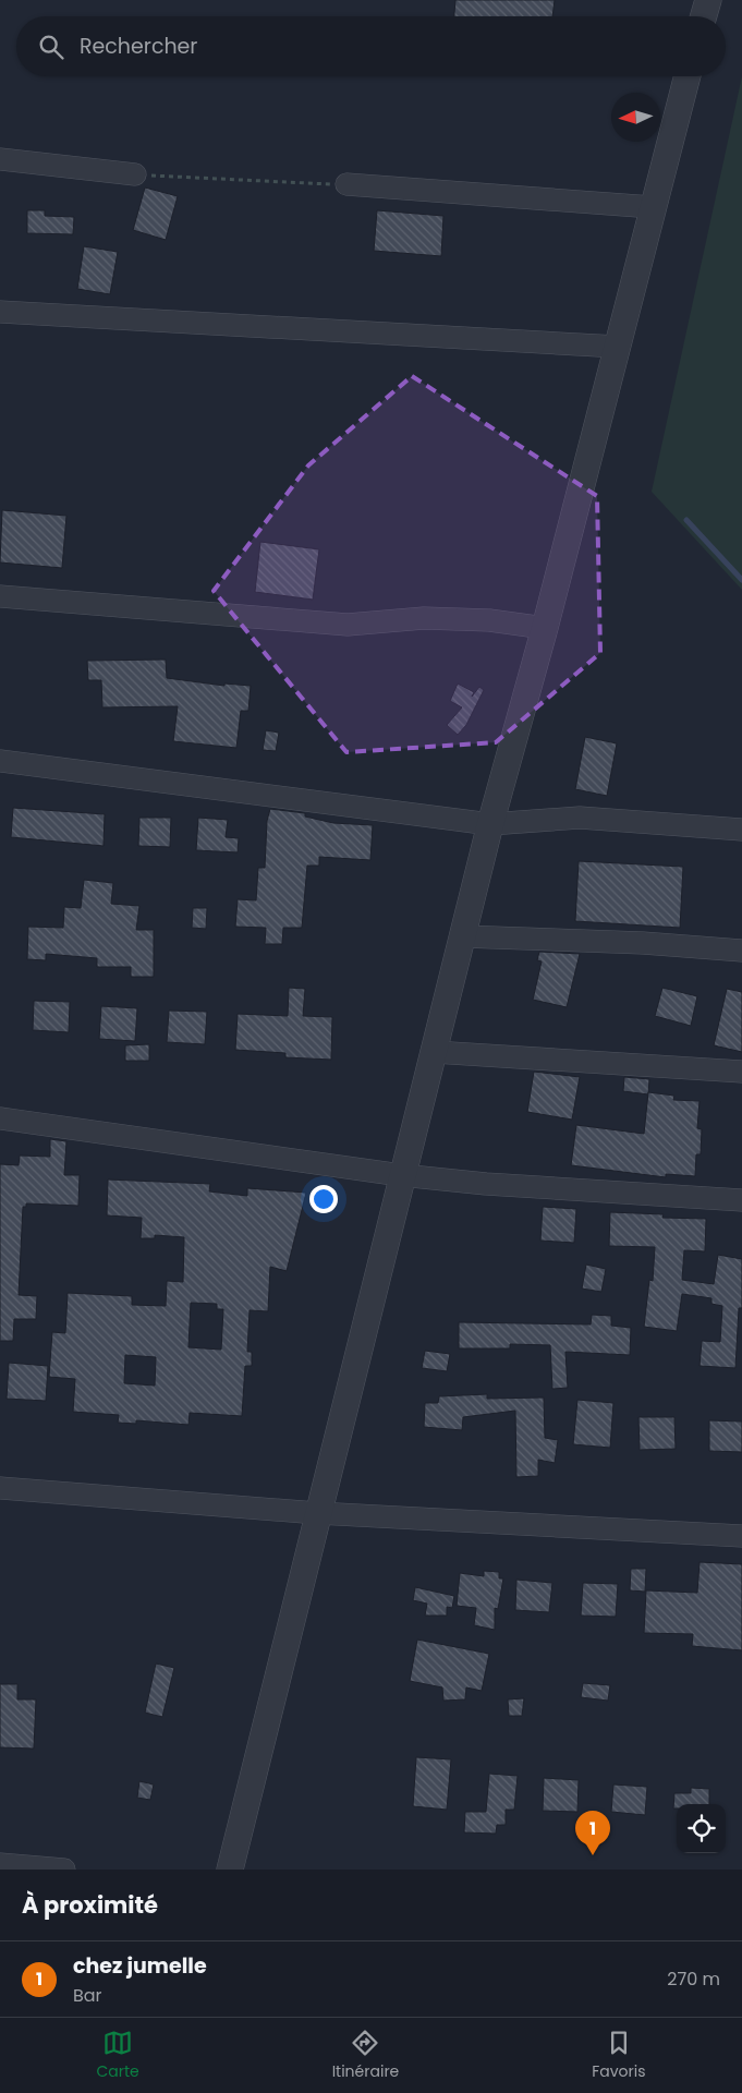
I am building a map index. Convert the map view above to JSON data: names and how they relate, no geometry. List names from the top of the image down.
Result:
{
  "north": "left",
  "page": {
    "search": "Rechercher",
    "pins": "1",
    "heading": "À proximité",
    "list": [
      {
        "mark": "1",
        "name": "chez jumelle",
        "note": "Bar",
        "value": "270 m"
      }
    ],
    "nav": ["Carte", "Itinéraire", "Favoris"]
  }
}
